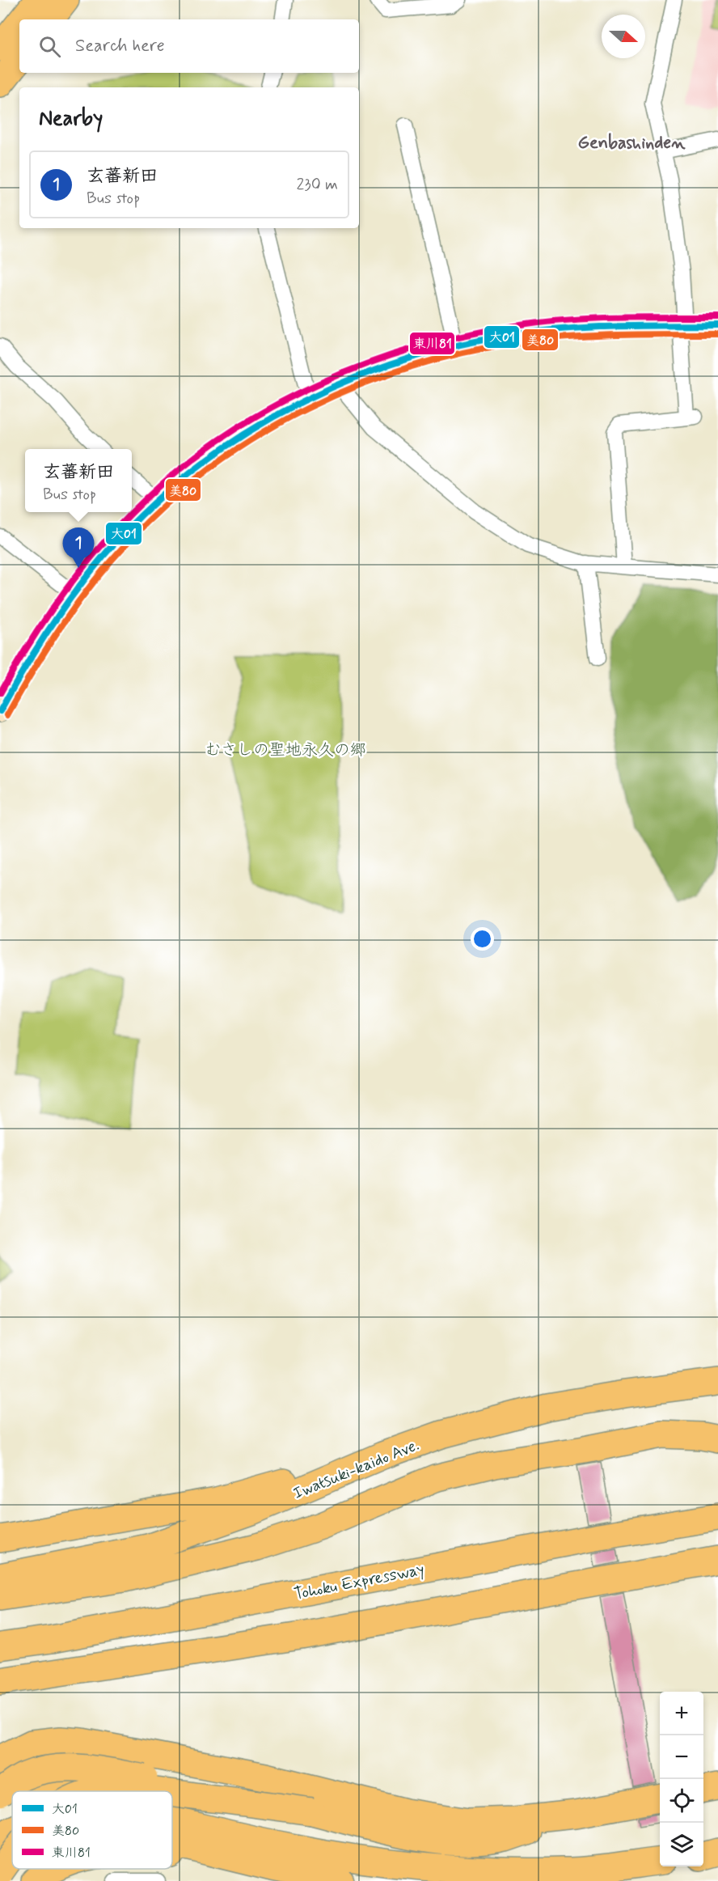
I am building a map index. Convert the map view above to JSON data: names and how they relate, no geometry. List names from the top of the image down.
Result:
{
  "streets": {
    "highway": ["Iwatsuki-kaido Ave.", "Tohoku Expressway"]
  },
  "districts": ["Genbashinden"],
  "parks": ["むさしの聖地永久の郷"],
  "lines": ["transit line 東川81", "transit line 大01", "transit line 美80"],
  "legend": ["大01", "美80", "東川81"],
  "north": "right",
  "page": {
    "search": "Search here",
    "heading": "Nearby",
    "list": [
      {
        "mark": "1",
        "name": "玄蕃新田",
        "note": "Bus stop",
        "value": "230 m"
      }
    ],
    "popup": ["玄蕃新田", "Bus stop"],
    "pins": "1",
    "map_buttons": ["+", "−"]
  }
}
